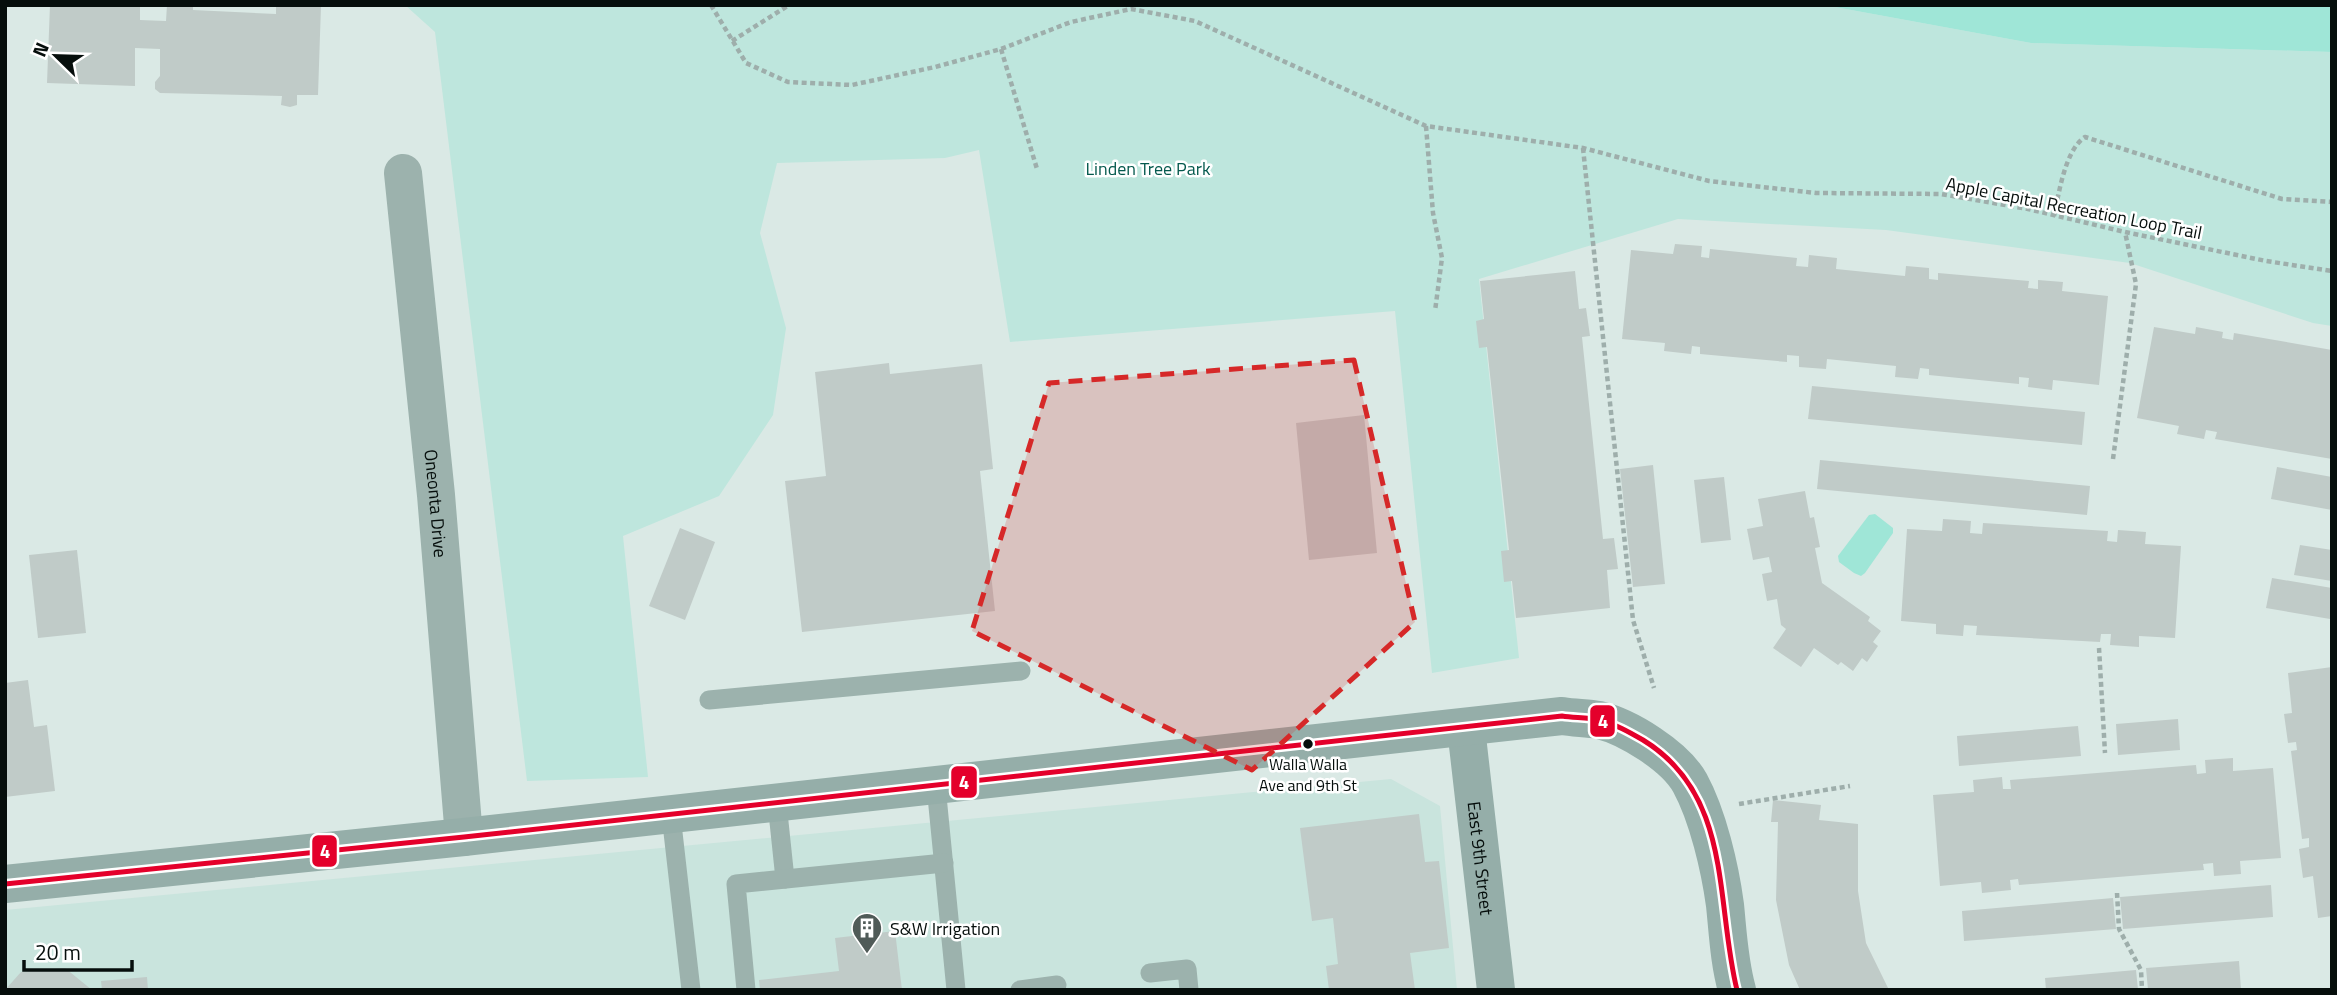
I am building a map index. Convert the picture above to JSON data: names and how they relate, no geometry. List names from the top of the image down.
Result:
{
  "streets": {
    "street": ["Oneonta Drive", "East 9th Street"],
    "path": ["Apple Capital Recreation Loop Trail"]
  },
  "parks": ["Linden Tree Park"],
  "places": {
    "other": ["Walla Walla Ave and 9th St"],
    "building": ["S&W Irrigation"]
  },
  "lines": ["transit line 4"],
  "scale_bar": "20 m",
  "north": "top left"
}
